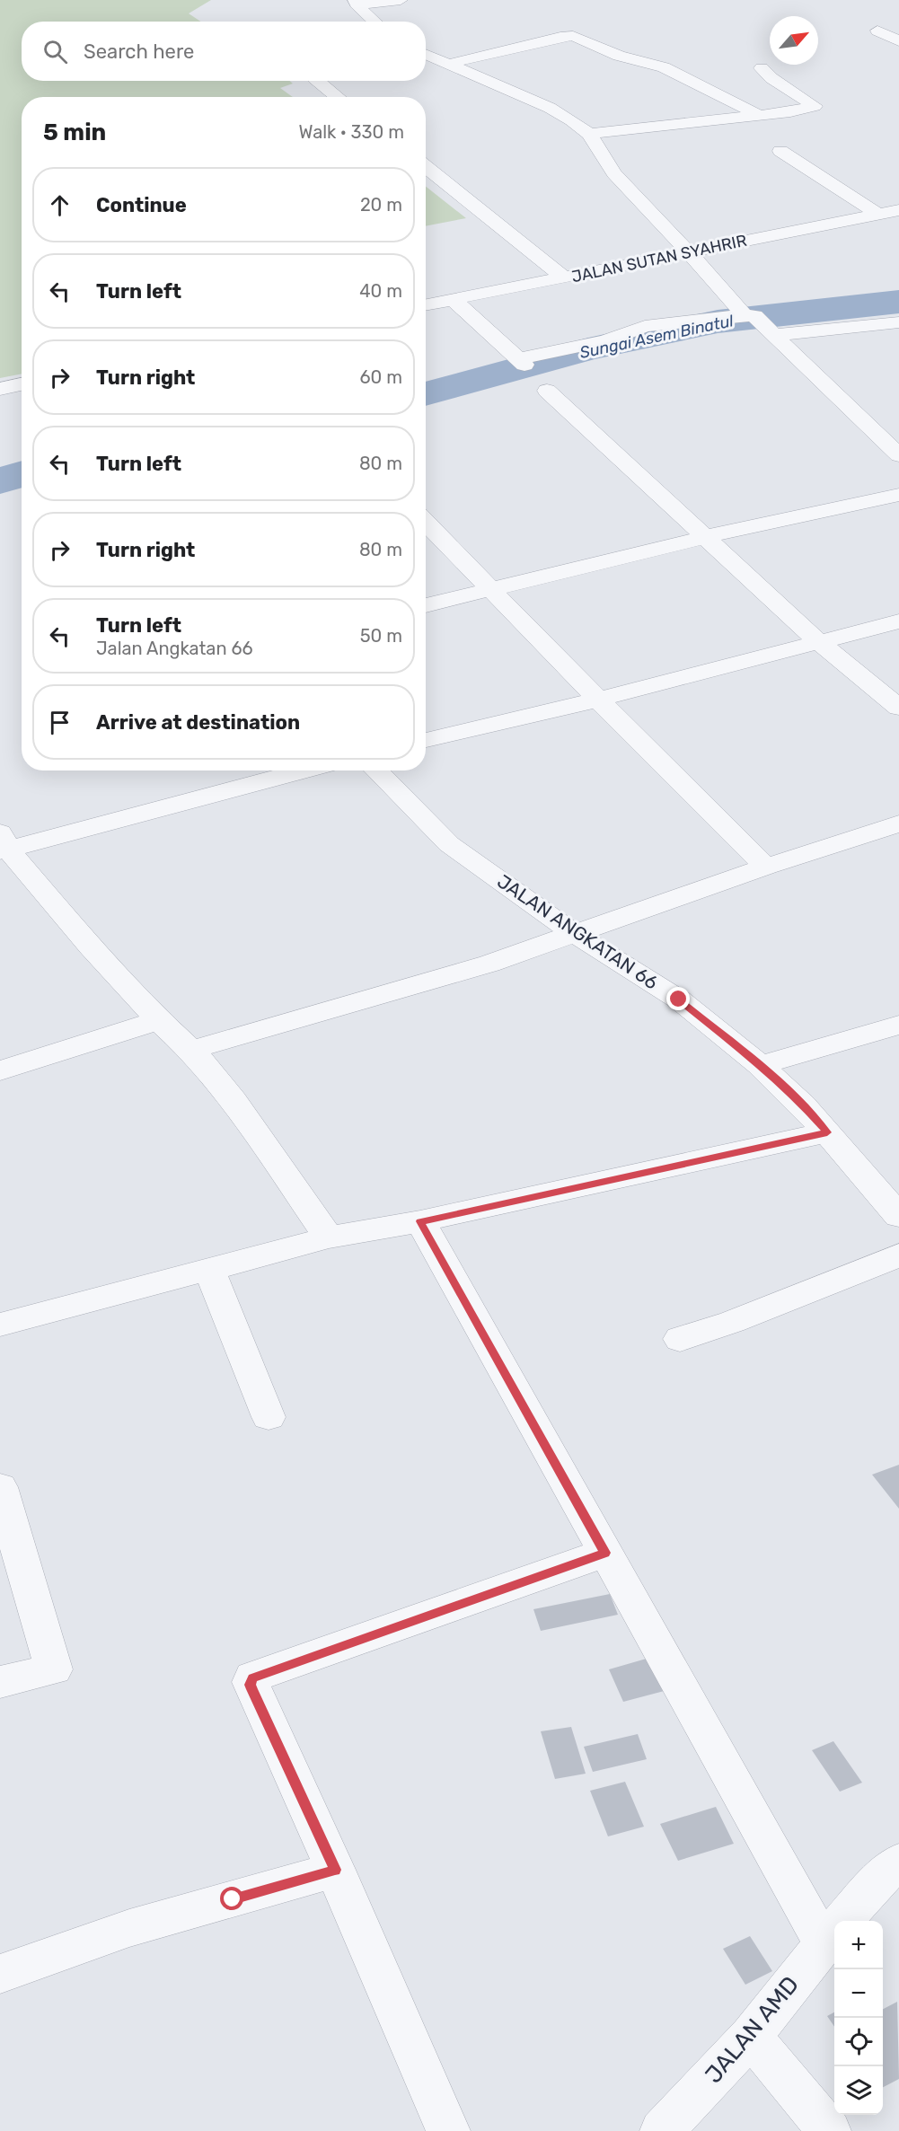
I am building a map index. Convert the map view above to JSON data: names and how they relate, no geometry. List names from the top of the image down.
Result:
{
  "streets": {
    "street": ["JALAN SUTAN SYAHRIR", "JALAN ANGKATAN 66", "JALAN AMD"]
  },
  "water": ["Sungai Asem Binatul"],
  "north": "top right",
  "page": {
    "search": "Search here",
    "heading": ["5 min", "Walk · 330 m"],
    "list": [
      ["Continue", "20 m"],
      ["Turn left", "40 m"],
      ["Turn right", "60 m"],
      ["Turn left", "80 m"],
      ["Turn right", "80 m"],
      ["Turn left", "Jalan Angkatan 66", "50 m"],
      "Arrive at destination"
    ],
    "map_buttons": ["+", "−"]
  }
}
